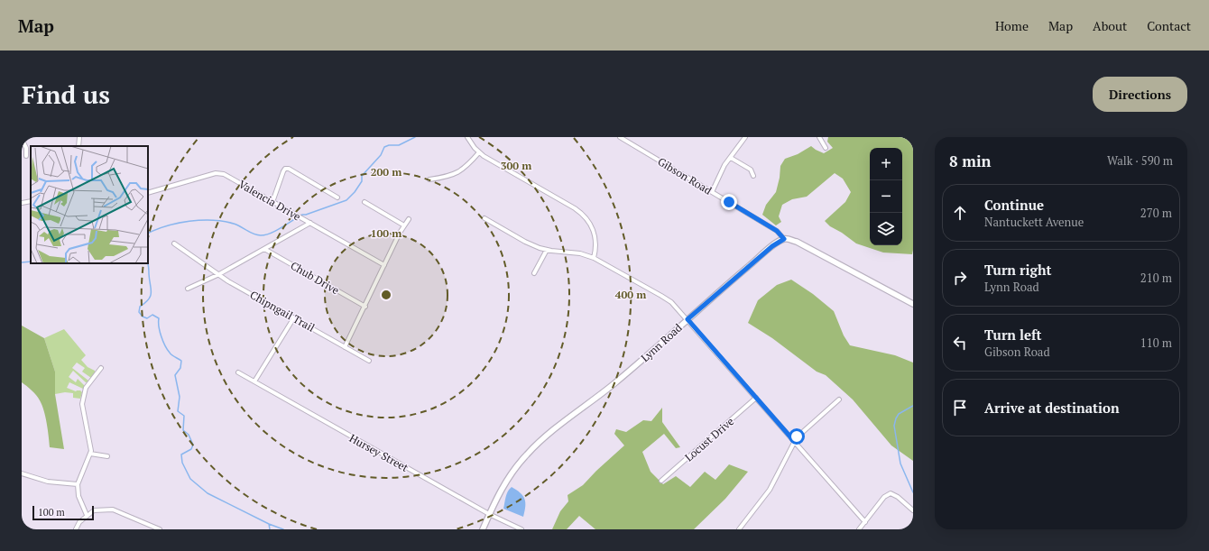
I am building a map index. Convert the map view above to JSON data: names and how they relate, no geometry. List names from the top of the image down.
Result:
{
  "streets": {
    "street": [
      "Gibson Road",
      "Valencia Drive",
      "Chub Drive",
      "Chipngail Trail",
      "Lynn Road",
      "Locust Drive",
      "Hursey Street"
    ]
  },
  "crossings": [
    ["Gibson Road", "Lynn Road"],
    ["Lynn Road", "Hursey Street"]
  ],
  "scale_bar": "100 m",
  "page": {
    "header": "Map",
    "nav": [
      "Home",
      "Map",
      "About",
      "Contact"
    ],
    "buttons": "Directions",
    "title": "Find us",
    "heading": ["8 min", "Walk · 590 m"],
    "map_buttons": ["+", "−"],
    "list": [
      ["Continue", "Nantuckett Avenue", "270 m"],
      ["Turn right", "Lynn Road", "210 m"],
      ["Turn left", "Gibson Road", "110 m"],
      "Arrive at destination"
    ],
    "scale": "100 m"
  },
  "rings": [
    "300 m",
    "200 m",
    "100 m",
    "400 m"
  ]
}
